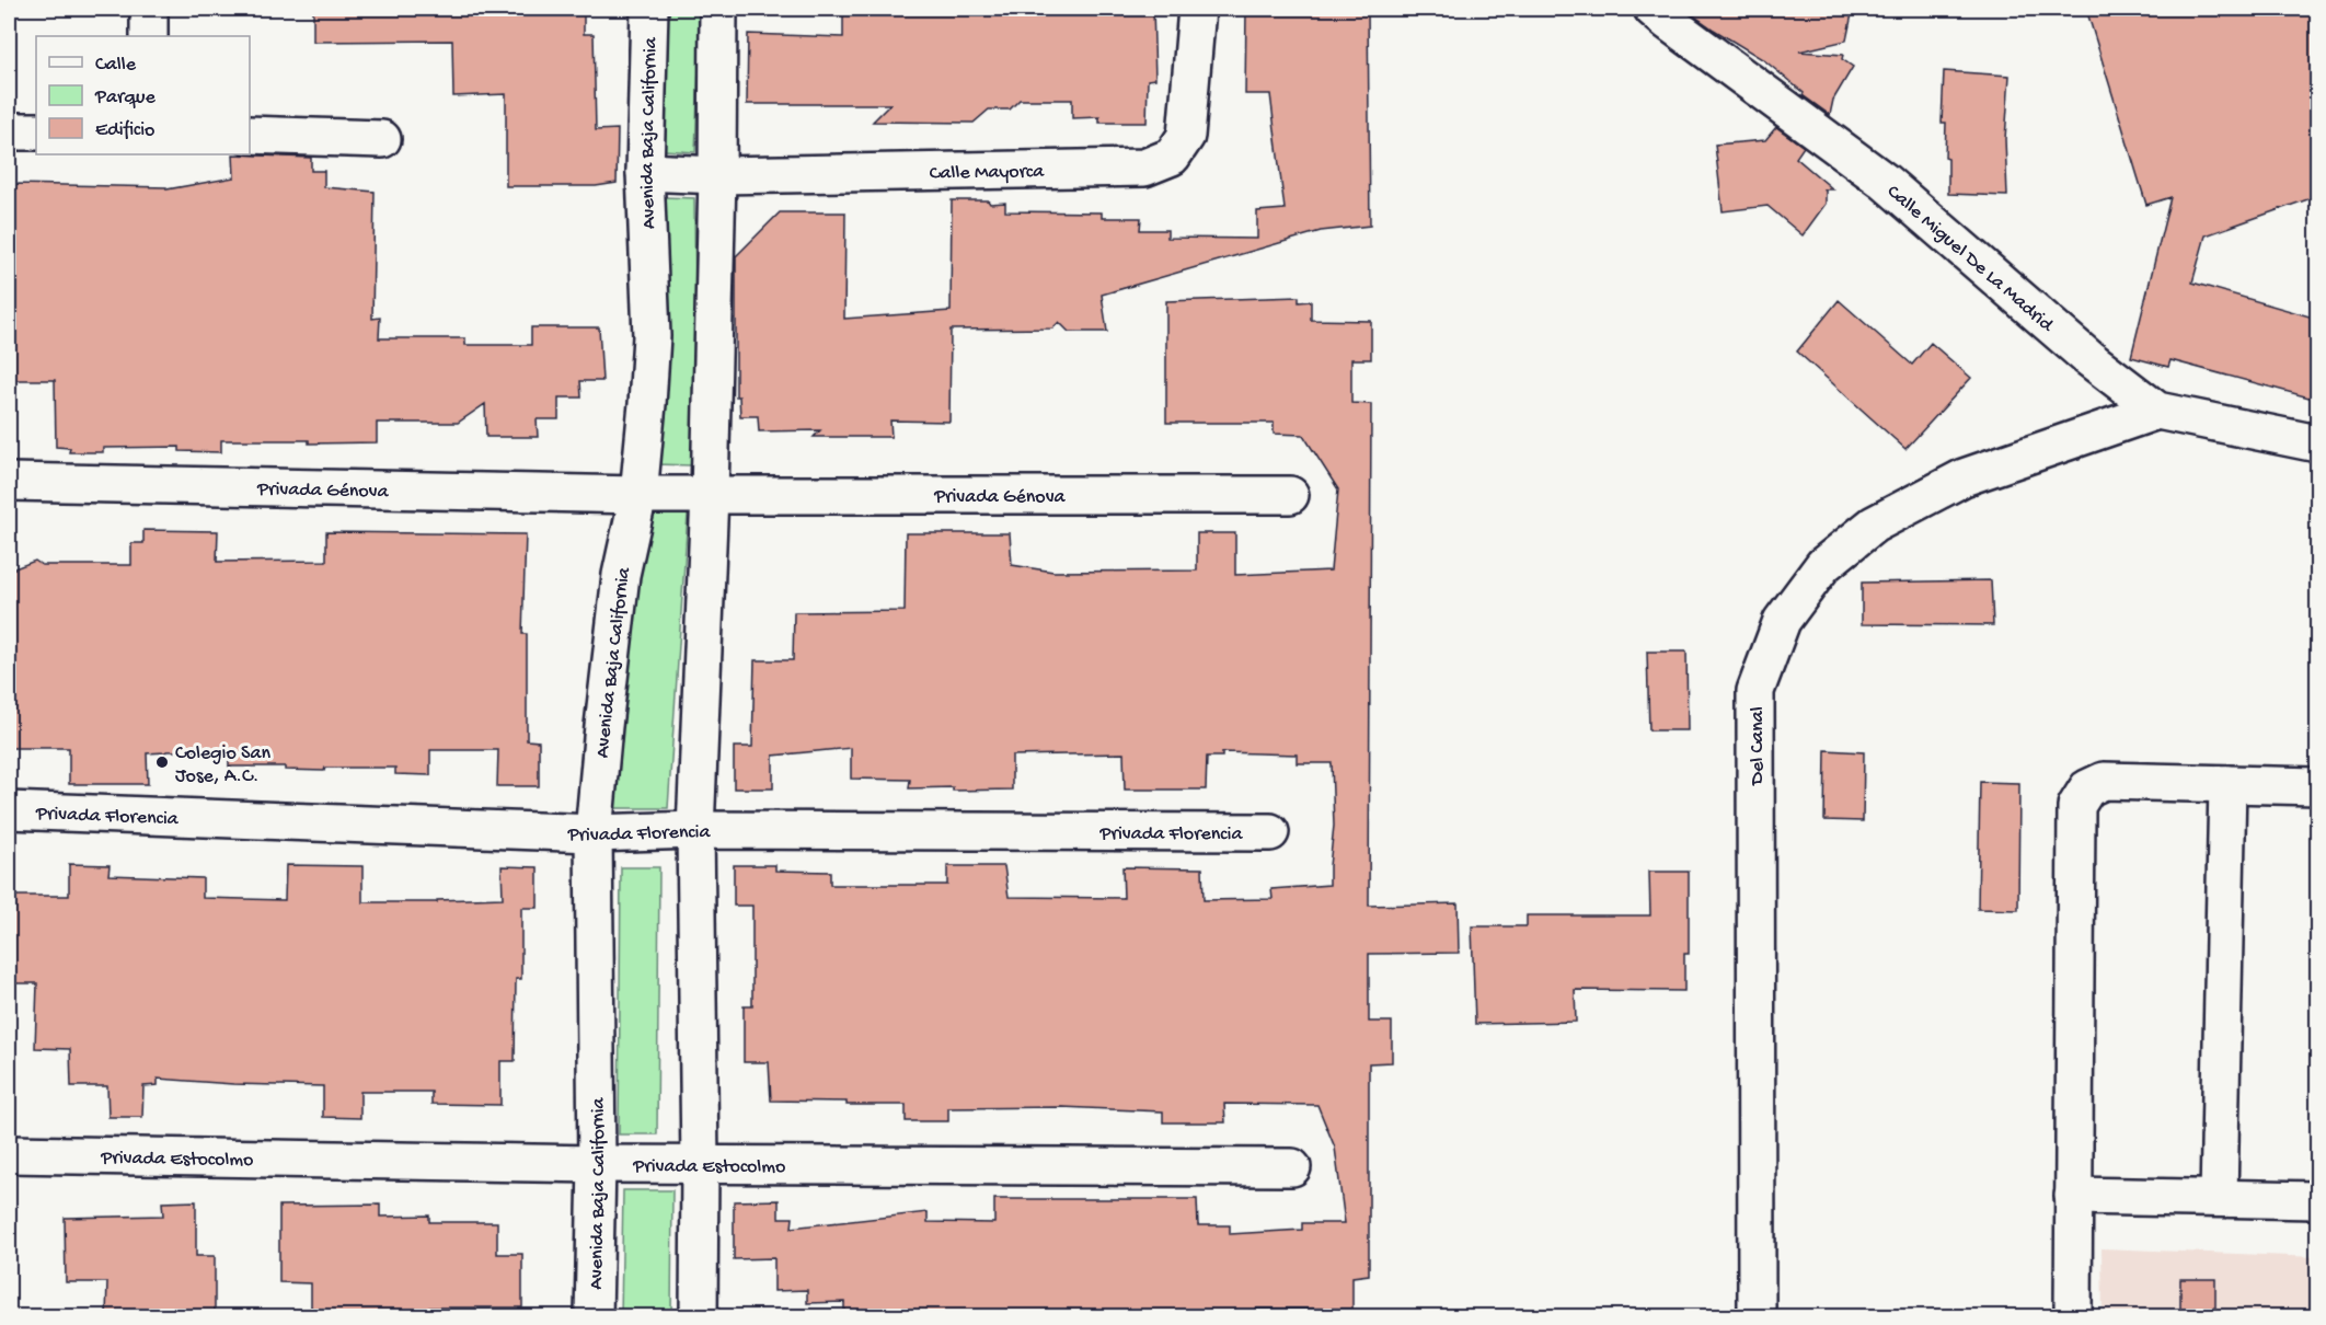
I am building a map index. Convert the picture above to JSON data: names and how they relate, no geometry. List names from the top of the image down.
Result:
{
  "streets": {
    "street": [
      "Avenida Baja California",
      "Calle Mayorca",
      "Calle Miguel De La Madrid",
      "Privada Génova",
      "Del Canal",
      "Privada Florencia",
      "Privada Estocolmo"
    ]
  },
  "crossings": [
    ["Avenida Baja California", "Calle Mayorca"],
    ["Avenida Baja California", "Privada Génova"],
    ["Avenida Baja California", "Privada Florencia"],
    ["Avenida Baja California", "Privada Estocolmo"],
    ["Calle Miguel De La Madrid", "Del Canal"]
  ],
  "places": ["Colegio San Jose, A.C."],
  "legend": ["Calle", "Parque", "Edificio"]
}
